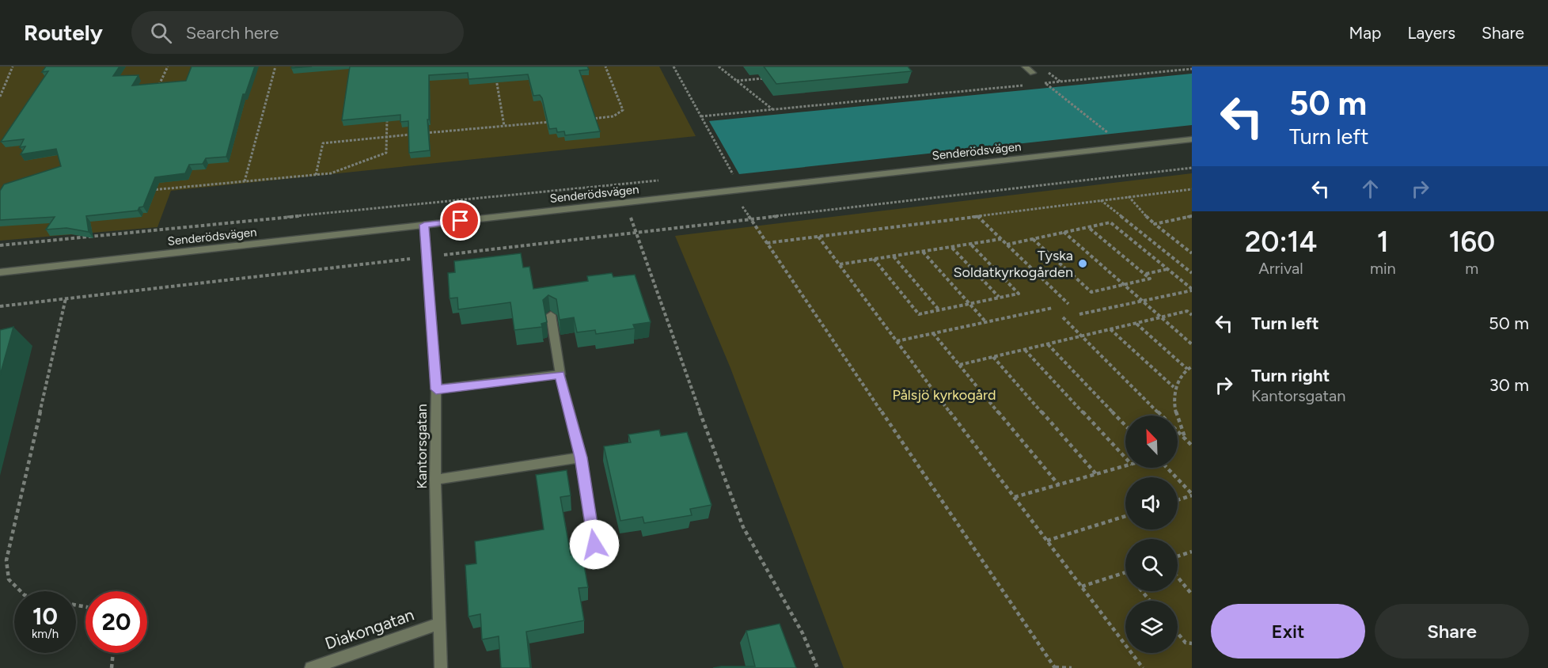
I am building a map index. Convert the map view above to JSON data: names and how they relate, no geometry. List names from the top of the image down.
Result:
{
  "streets": {
    "street": ["Senderödsvägen", "Kantorsgatan", "Diakongatan"]
  },
  "crossings": [
    ["Senderödsvägen", "Kantorsgatan"],
    ["Kantorsgatan", "Diakongatan"]
  ],
  "parks": ["Pålsjö kyrkogård"],
  "places": ["Tyska Soldatkyrkogården"],
  "north": "top left",
  "page": {
    "header": "Routely",
    "search": "Search here",
    "nav": ["Map", "Layers", "Share"],
    "turn": ["50 m", "Turn left"],
    "eta": [
      "20:14",
      "Arrival",
      "1",
      "min",
      "160",
      "m"
    ],
    "list": [
      {
        "name": "Turn left",
        "value": "50 m"
      },
      {
        "name": "Turn right",
        "note": "Kantorsgatan",
        "value": "30 m"
      }
    ],
    "speed": "10 km/h",
    "limit": "20",
    "buttons": ["Exit", "Share"]
  }
}
